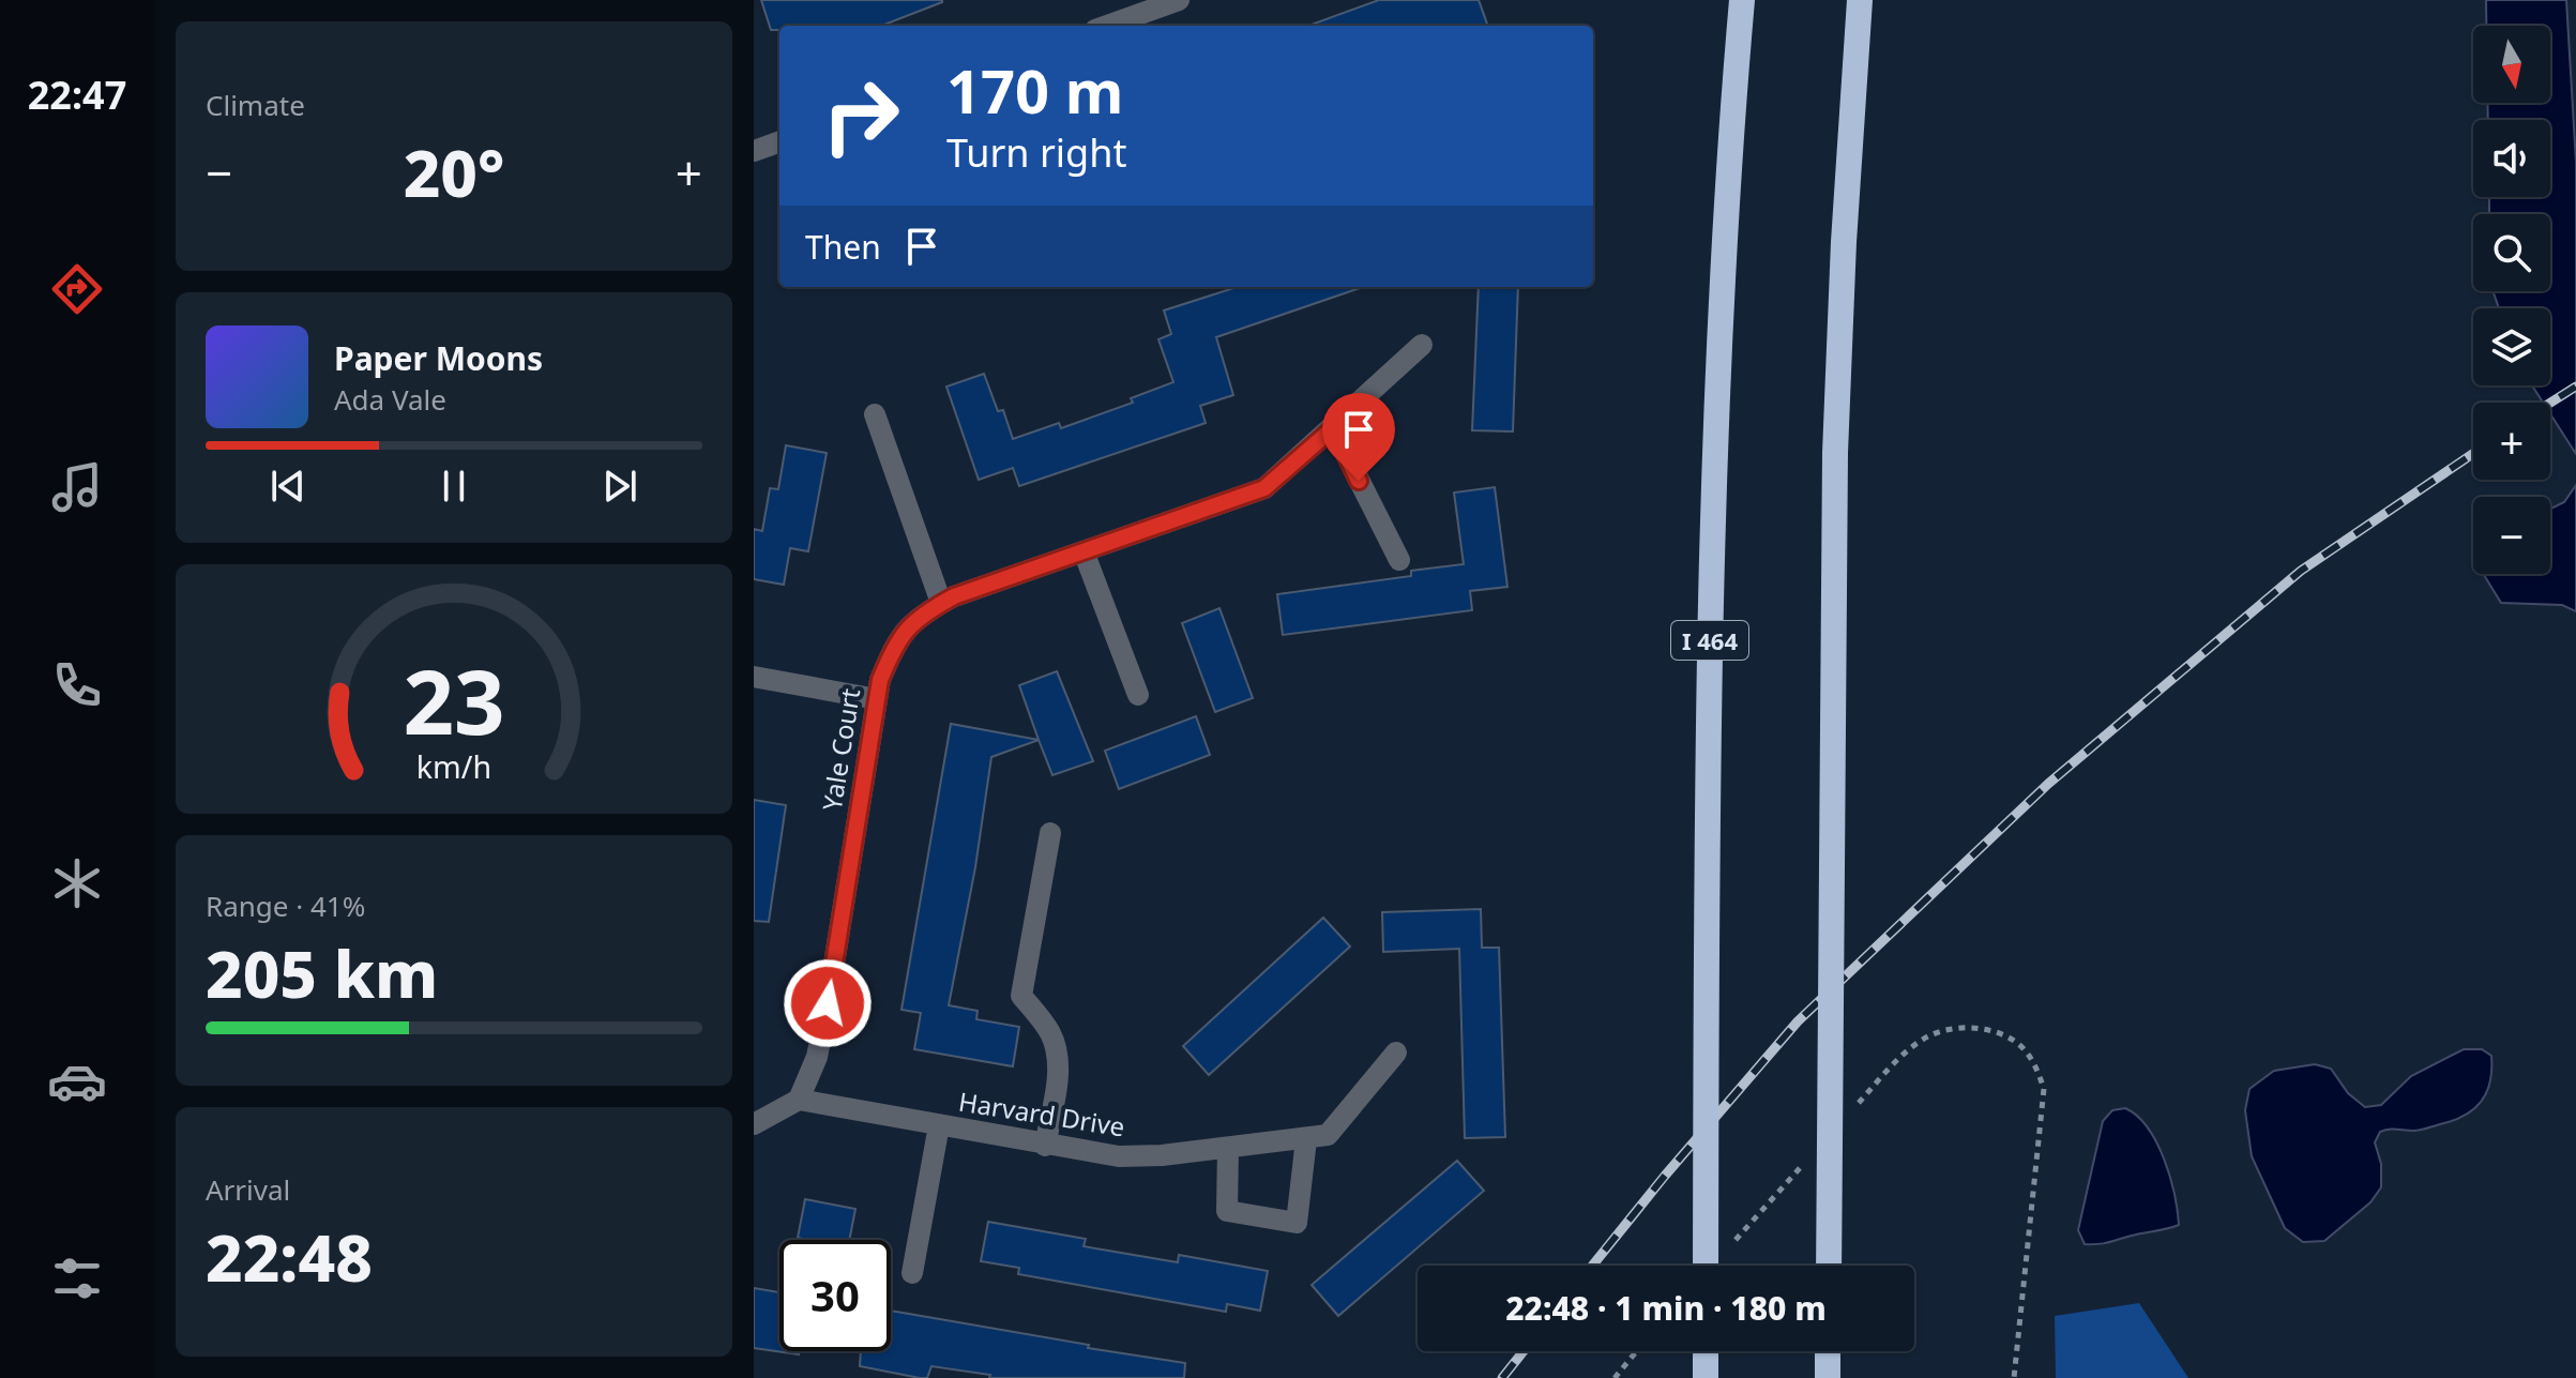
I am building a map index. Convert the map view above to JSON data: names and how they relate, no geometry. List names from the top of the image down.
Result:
{
  "streets": {
    "highway": ["I 464"],
    "street": ["Yale Court", "Harvard Drive"]
  },
  "crossings": [
    ["Yale Court", "Harvard Drive"]
  ],
  "north": "bottom",
  "page": {
    "tabs": "22:47",
    "tile": [
      "Climate",
      ["Range · 41%", "205 km"],
      ["Arrival", "22:48"]
    ],
    "map_buttons": ["+", "−"],
    "turn": ["170 m", "Turn right"],
    "heat": ["−", "20°", "+"],
    "then": "Then",
    "song": ["Paper Moons", "Ada Vale"],
    "limit": "30",
    "trip": "22:48 · 1 min · 180 m",
    "gauge": ["23", "km/h"]
  }
}
